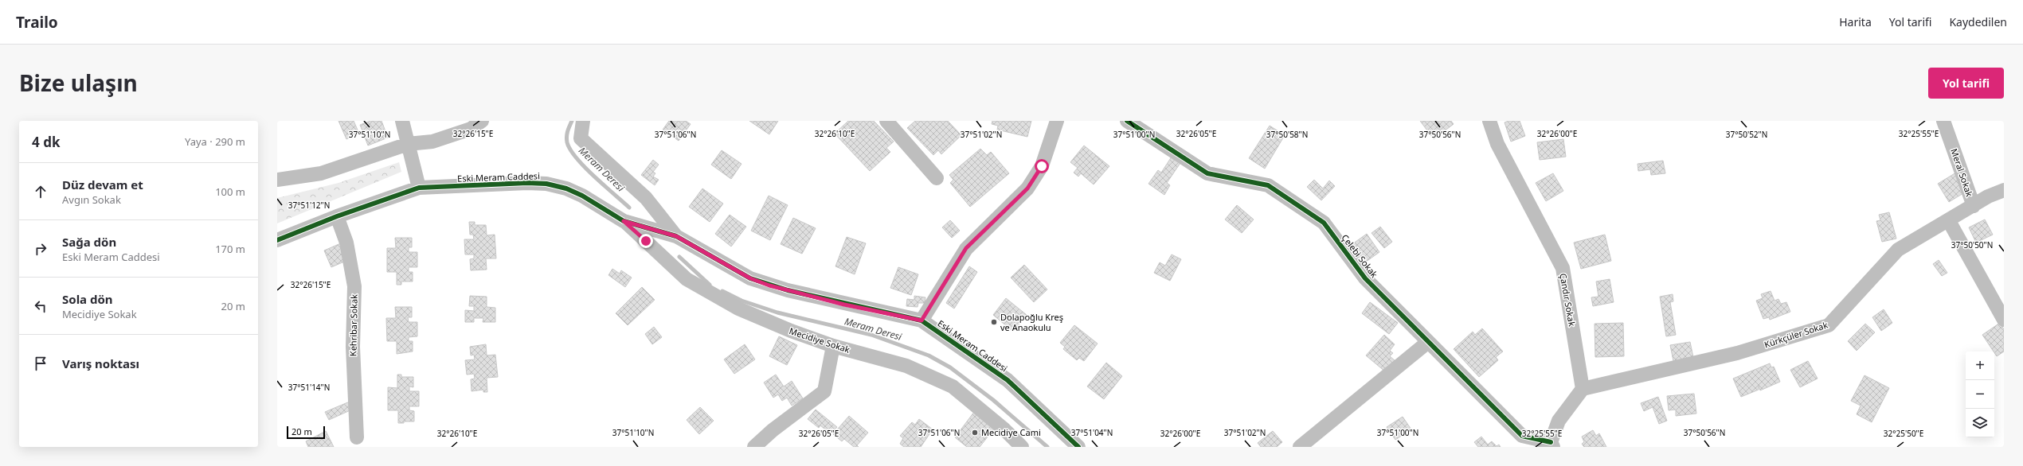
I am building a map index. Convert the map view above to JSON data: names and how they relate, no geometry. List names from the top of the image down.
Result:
{
  "streets": {
    "street": [
      "Meral Sokak",
      "Eski Meram Caddesi",
      "Çelebi Sokak",
      "Çandır Sokak",
      "Kehribar Sokak",
      "Kürkçüler Sokak",
      "Mecidiye Sokak"
    ]
  },
  "crossings": [
    ["Meral Sokak", "Kürkçüler Sokak"],
    ["Eski Meram Caddesi", "Kehribar Sokak"],
    ["Eski Meram Caddesi", "Mecidiye Sokak"],
    ["Çandır Sokak", "Kürkçüler Sokak"]
  ],
  "water": ["Meram Deresi"],
  "places": ["Dolapoğlu Kreş ve Anaokulu", "Mecidiye Cami"],
  "scale_bar": "20 m",
  "page": {
    "header": "Trailo",
    "nav": ["Harita", "Yol tarifi", "Kaydedilen"],
    "title": "Bize ulaşın",
    "buttons": "Yol tarifi",
    "heading": ["4 dk", "Yaya · 290 m"],
    "list": [
      ["Düz devam et", "Avgın Sokak", "100 m"],
      ["Sağa dön", "Eski Meram Caddesi", "170 m"],
      ["Sola dön", "Mecidiye Sokak", "20 m"],
      "Varış noktası"
    ],
    "map_buttons": ["+", "−"],
    "scale": "20 m"
  },
  "coordinates": [
    "32°26'15\"E",
    "32°26'10\"E",
    "32°26'05\"E",
    "32°26'00\"E",
    "32°25'55\"E",
    "37°51'02\"N",
    "37°50'56\"N",
    "37°51'10\"N",
    "37°51'06\"N",
    "37°51'00\"N",
    "37°50'58\"N",
    "37°50'52\"N",
    "37°51'12\"N",
    "37°50'50\"N",
    "37°51'14\"N",
    "37°51'04\"N",
    "32°25'50\"E"
  ]
}
